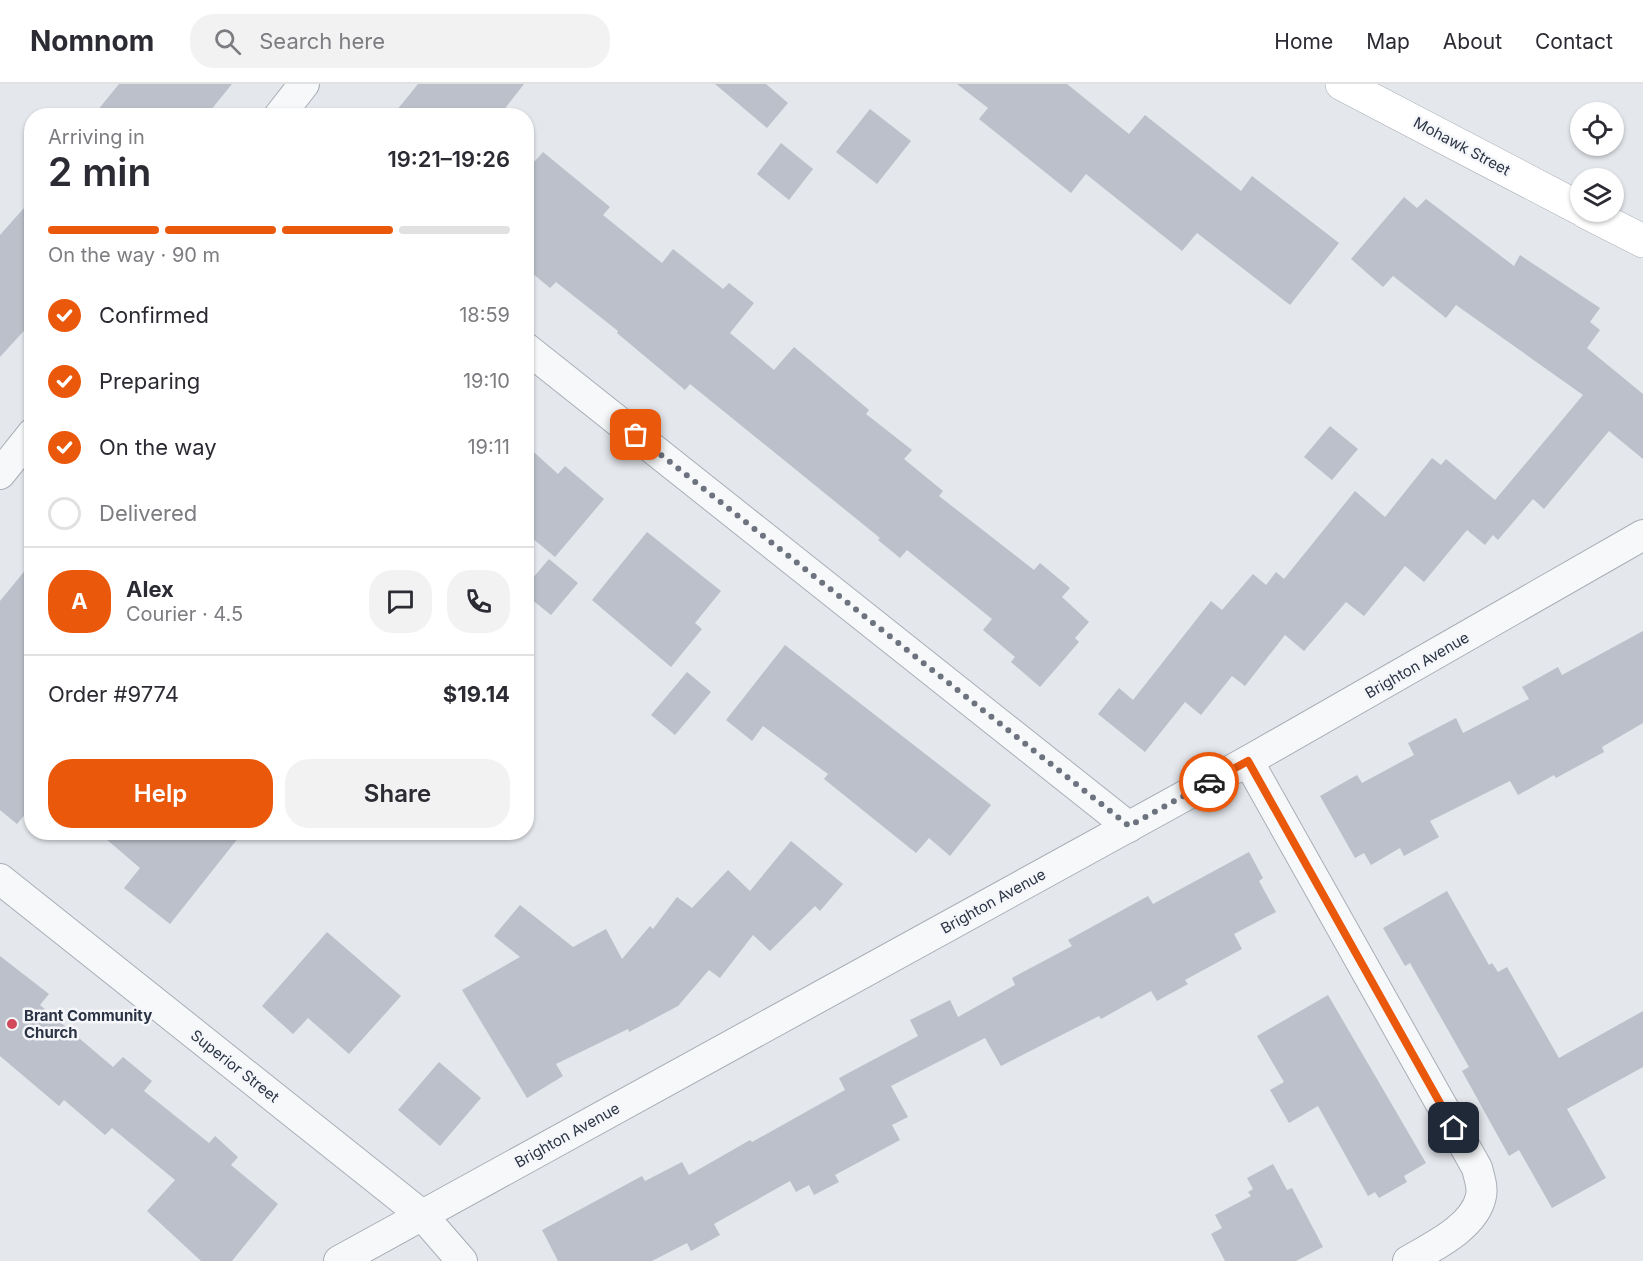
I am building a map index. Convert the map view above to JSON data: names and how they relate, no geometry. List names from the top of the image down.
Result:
{
  "streets": {
    "street": ["Mohawk Street", "Brighton Avenue", "Superior Street"]
  },
  "crossings": [
    ["Brighton Avenue", "Superior Street"]
  ],
  "places": ["Brant Community Church"],
  "page": {
    "header": "Nomnom",
    "search": "Search here",
    "nav": [
      "Home",
      "Map",
      "About",
      "Contact"
    ],
    "heading": ["2 min", "Arriving in", "19:21–19:26"],
    "panel": [
      "Alex",
      "Courier · 4.5",
      "Order #9774",
      "$19.14"
    ],
    "bar": "On the way · 90 m",
    "list": [
      ["Confirmed", "18:59"],
      ["Preparing", "19:10"],
      ["On the way", "19:11"],
      "Delivered"
    ],
    "round": "A",
    "buttons": ["Help", "Share"]
  }
}
